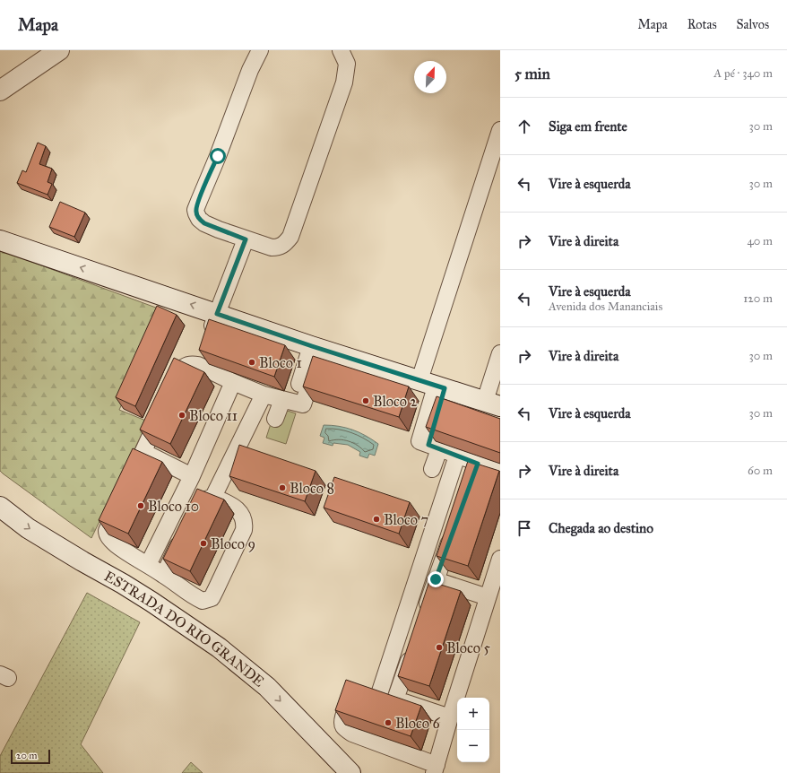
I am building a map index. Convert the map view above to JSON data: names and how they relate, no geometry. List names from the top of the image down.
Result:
{
  "streets": {
    "main road": ["ESTRADA DO RIO GRANDE"]
  },
  "one_way": ["ESTRADA DO RIO GRANDE"],
  "places": [
    "Bloco 1",
    "Bloco 2",
    "Bloco 11",
    "Bloco 8",
    "Bloco 10",
    "Bloco 7",
    "Bloco 9",
    "Bloco 5",
    "Bloco 6"
  ],
  "scale_bar": "20 m",
  "north": "top right",
  "page": {
    "header": "Mapa",
    "nav": ["Mapa", "Rotas", "Salvos"],
    "heading": ["5 min", "A pé · 340 m"],
    "list": [
      ["Siga em frente", "30 m"],
      ["Vire à esquerda", "30 m"],
      ["Vire à direita", "40 m"],
      ["Vire à esquerda", "Avenida dos Mananciais", "120 m"],
      ["Vire à direita", "30 m"],
      ["Vire à esquerda", "30 m"],
      ["Vire à direita", "60 m"],
      "Chegada ao destino"
    ],
    "map_buttons": ["+", "−"],
    "scale": "20 m"
  }
}
